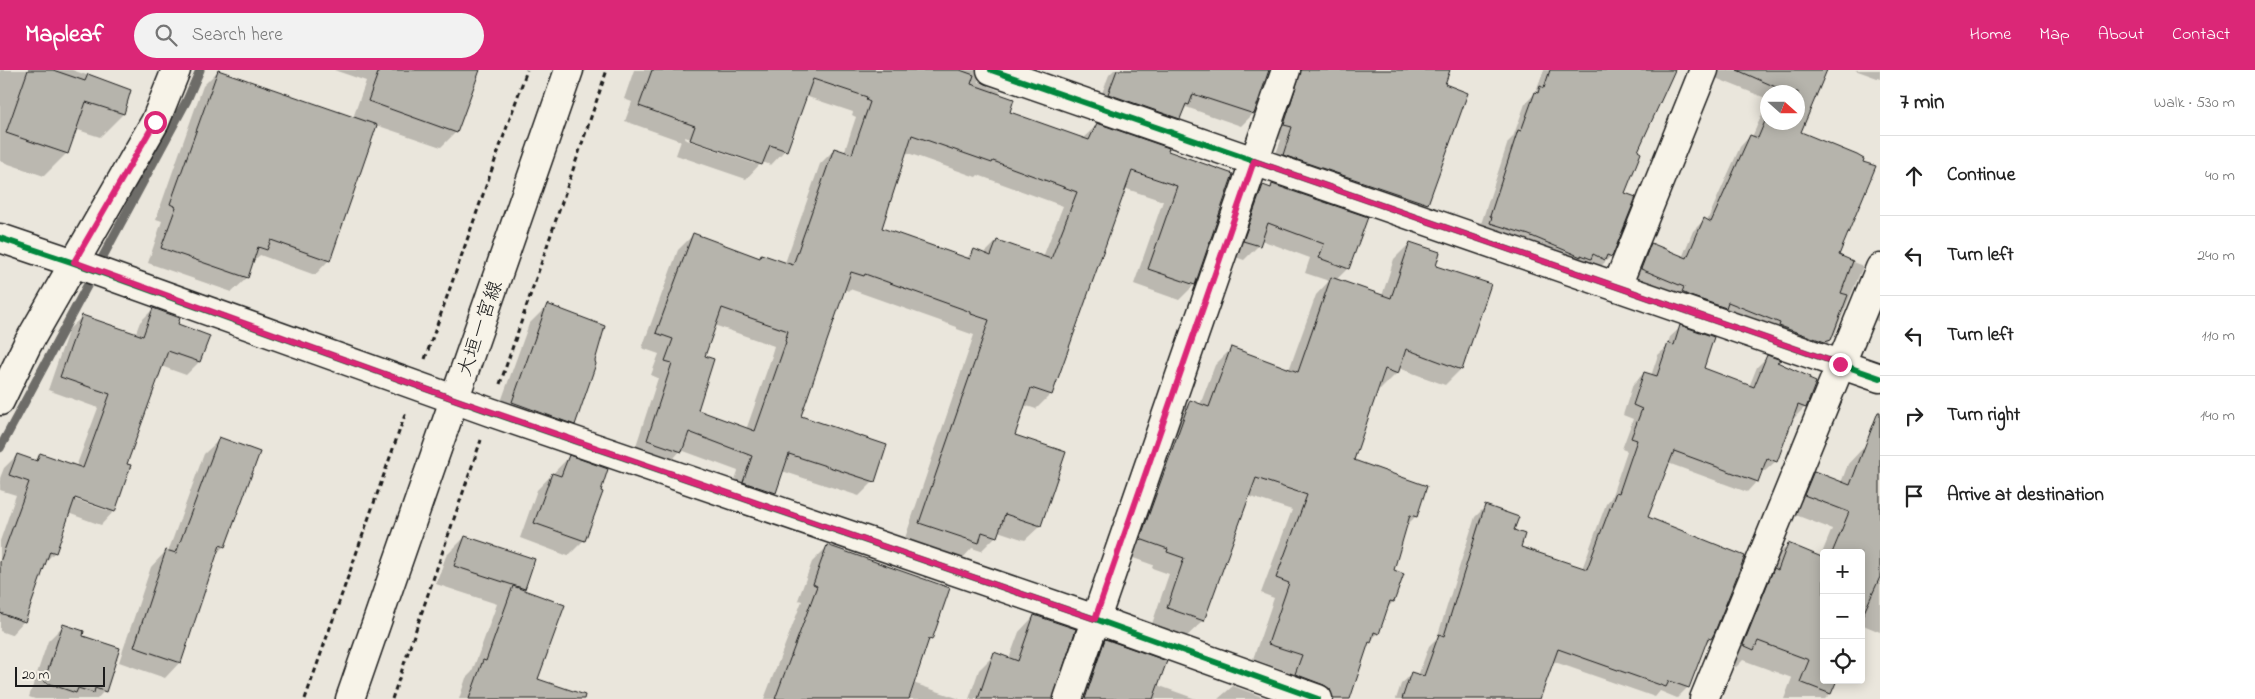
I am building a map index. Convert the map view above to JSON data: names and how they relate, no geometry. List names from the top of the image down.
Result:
{
  "streets": {
    "street": ["大垣一宮線"]
  },
  "scale_bar": "20 m",
  "north": "right",
  "page": {
    "header": "Mapleaf",
    "search": "Search here",
    "nav": [
      "Home",
      "Map",
      "About",
      "Contact"
    ],
    "heading": ["7 min", "Walk · 530 m"],
    "list": [
      ["Continue", "40 m"],
      ["Turn left", "240 m"],
      ["Turn left", "110 m"],
      ["Turn right", "140 m"],
      "Arrive at destination"
    ],
    "map_buttons": ["+", "−"],
    "scale": "20 m"
  }
}
